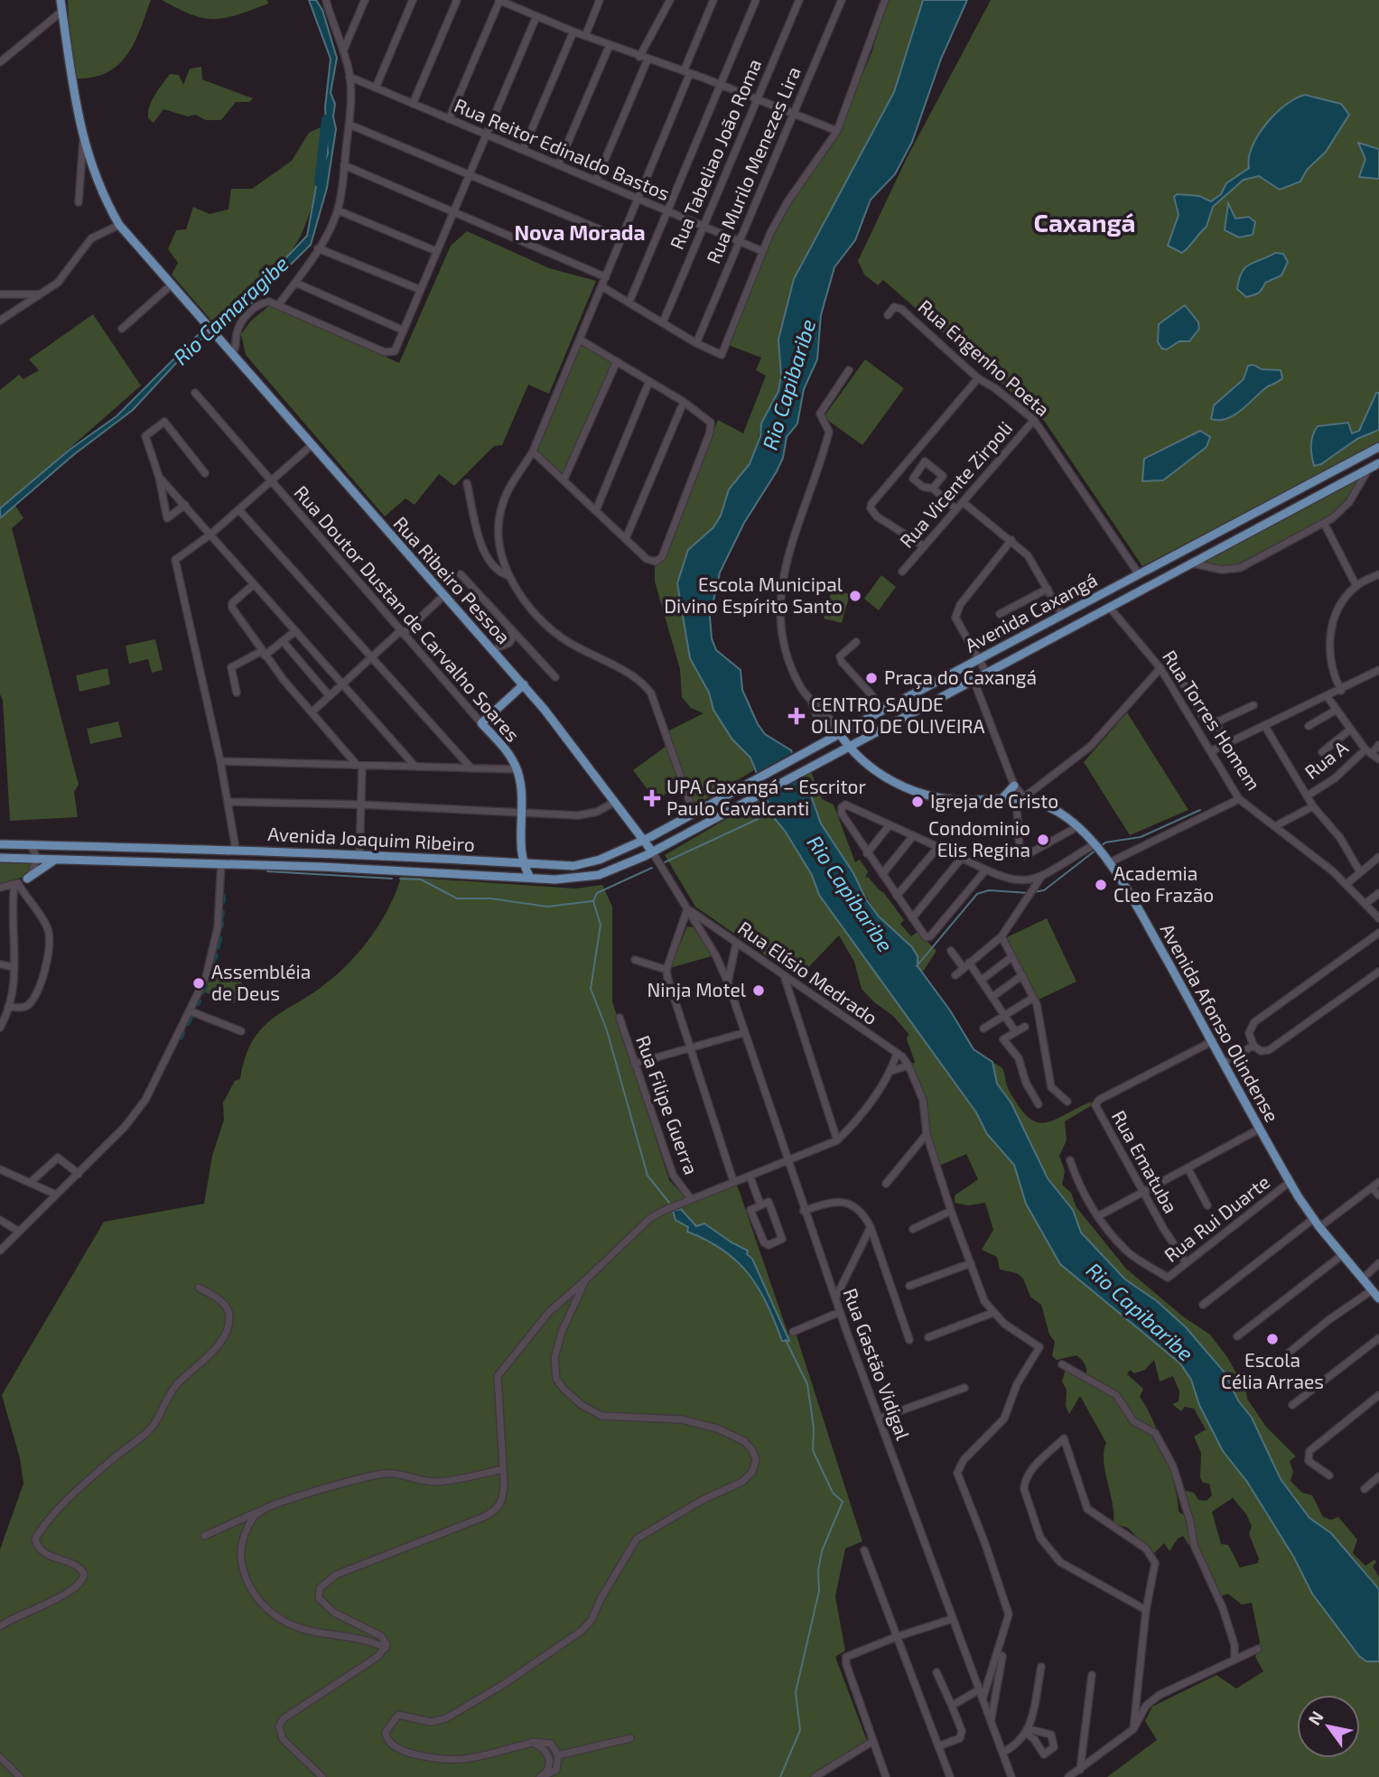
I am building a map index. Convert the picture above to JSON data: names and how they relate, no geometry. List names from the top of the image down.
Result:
{
  "streets": {
    "main road": [
      "Rua Ribeiro Pessoa",
      "Avenida Caxangá",
      "Rua Doutor Dustan de Carvalho Soares",
      "Avenida Joaquim Ribeiro",
      "Avenida Afonso Olindense",
      "Rua Gastão Vidigal"
    ],
    "street": [
      "Rua Reitor Edinaldo Bastos",
      "Rua Tabeliao João Roma",
      "Rua Murilo Menezes Lira",
      "Rua Engenho Poeta",
      "Rua Vicente Zirpoli",
      "Rua Torres Homem",
      "Rua A",
      "Rua Elísio Medrado",
      "Rua Filipe Guerra",
      "Rua Ematuba",
      "Rua Rui Duarte"
    ]
  },
  "crossings": [
    ["Rua Reitor Edinaldo Bastos", "Rua Tabeliao João Roma"],
    ["Rua Reitor Edinaldo Bastos", "Rua Murilo Menezes Lira"],
    ["Rua Engenho Poeta", "Rua Vicente Zirpoli"],
    ["Rua Engenho Poeta", "Avenida Caxangá"],
    ["Rua Ribeiro Pessoa", "Avenida Joaquim Ribeiro"],
    ["Rua Ribeiro Pessoa", "Rua Gastão Vidigal"],
    ["Avenida Caxangá", "Rua Torres Homem"],
    ["Avenida Caxangá", "Avenida Joaquim Ribeiro"],
    ["Avenida Caxangá", "Avenida Afonso Olindense"],
    ["Rua Doutor Dustan de Carvalho Soares", "Avenida Joaquim Ribeiro"],
    ["Avenida Joaquim Ribeiro", "Rua Gastão Vidigal"],
    ["Rua Elísio Medrado", "Rua Gastão Vidigal"],
    ["Avenida Afonso Olindense", "Rua Ematuba"],
    ["Avenida Afonso Olindense", "Rua Rui Duarte"],
    ["Rua Ematuba", "Rua Rui Duarte"]
  ],
  "districts": ["Caxangá", "Nova Morada"],
  "water": ["Rio Camaragibe", "Rio Capibaribe"],
  "places": {
    "other": [
      "Escola Municipal Divino Espírito Santo",
      "Praça do Caxangá",
      "Igreja de Cristo",
      "Condominio Elis Regina",
      "Academia Cleo Frazão",
      "Assembléia de Deus",
      "Ninja Motel",
      "Escola Célia Arraes"
    ],
    "health": ["CENTRO SAUDE OLINTO DE OLIVEIRA", "UPA Caxangá – Escritor Paulo Cavalcanti"]
  },
  "north": "top left"
}
